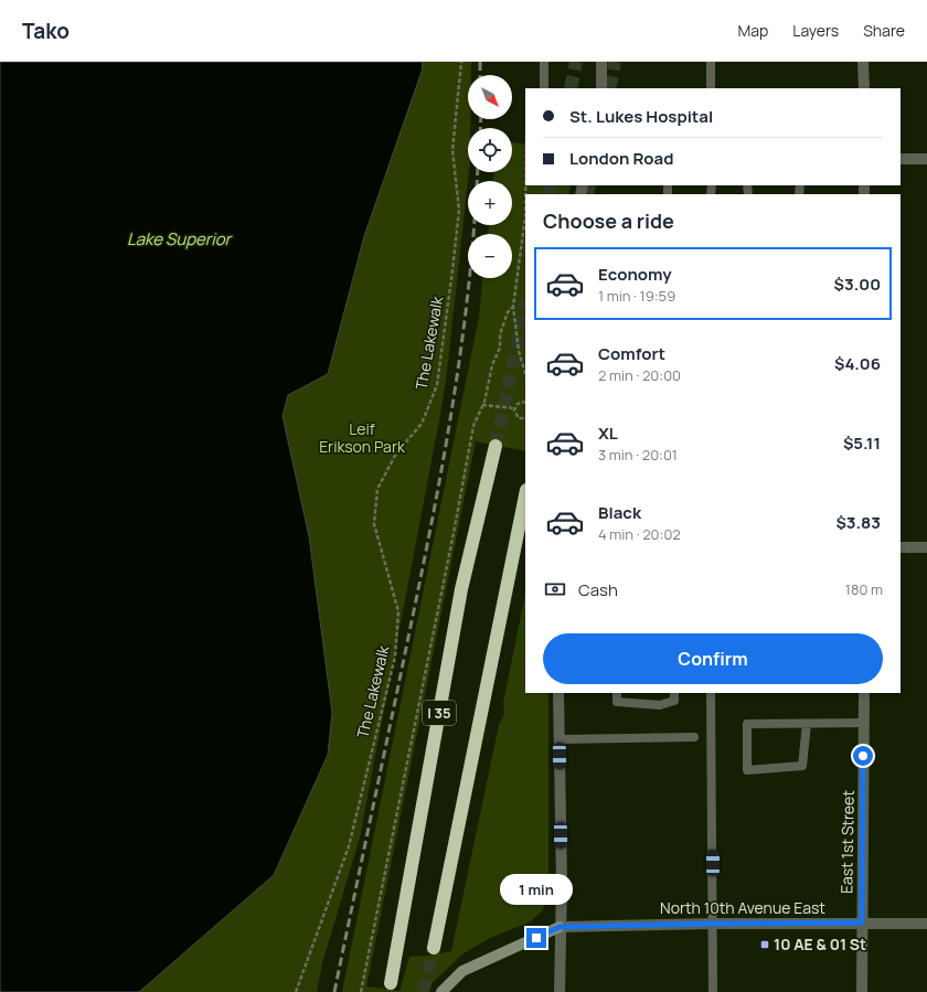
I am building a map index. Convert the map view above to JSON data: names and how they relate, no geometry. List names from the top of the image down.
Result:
{
  "streets": {
    "highway": ["I 35"],
    "street": ["East 1st Street", "North 10th Avenue East"],
    "path": ["The Lakewalk"]
  },
  "crossings": [
    ["East 1st Street", "North 10th Avenue East"]
  ],
  "water": ["Lake Superior"],
  "parks": ["Leif Erikson Park"],
  "places": {
    "transit": ["10 AE & 01 St"]
  },
  "north": "bottom right",
  "page": {
    "header": "Tako",
    "nav": ["Map", "Layers", "Share"],
    "map_buttons": ["+", "−"],
    "banner": ["St. Lukes Hospital", "London Road"],
    "heading": "Choose a ride",
    "list": [
      {
        "name": "Economy",
        "note": "1 min · 19:59",
        "value": "$3.00"
      },
      {
        "name": "Comfort",
        "note": "2 min · 20:00",
        "value": "$4.06"
      },
      {
        "name": "XL",
        "note": "3 min · 20:01",
        "value": "$5.11"
      },
      {
        "name": "Black",
        "note": "4 min · 20:02",
        "value": "$3.83"
      }
    ],
    "pay": ["Cash", "180 m"],
    "buttons": "Confirm",
    "bubble": "1 min"
  }
}
